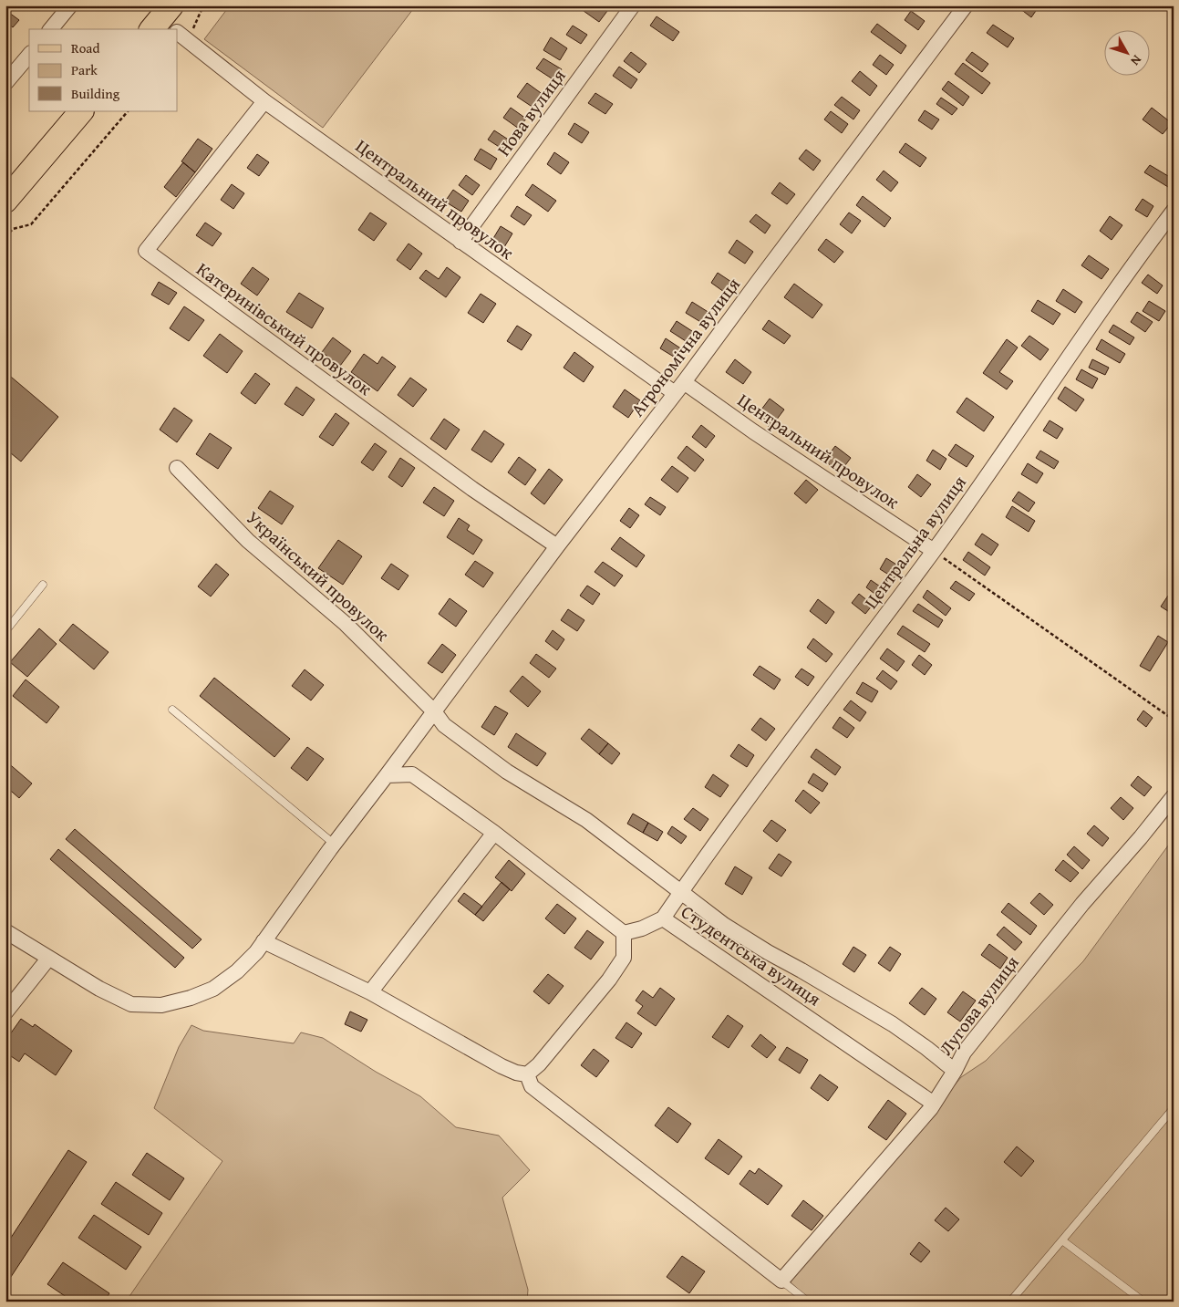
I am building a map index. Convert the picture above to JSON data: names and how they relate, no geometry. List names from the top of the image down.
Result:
{
  "streets": {
    "street": [
      "Нова вулиця",
      "Центральний провулок",
      "Катеринівський провулок",
      "Агрономічна вулиця",
      "Центральна вулиця",
      "Український провулок",
      "Студентська вулиця",
      "Лугова вулиця"
    ]
  },
  "crossings": [
    ["Нова вулиця", "Центральний провулок"],
    ["Центральний провулок", "Катеринівський провулок"],
    ["Центральний провулок", "Агрономічна вулиця"],
    ["Центральний провулок", "Центральна вулиця"],
    ["Катеринівський провулок", "Агрономічна вулиця"],
    ["Агрономічна вулиця", "Український провулок"],
    ["Центральна вулиця", "Український провулок"],
    ["Центральна вулиця", "Студентська вулиця"],
    ["Центральна вулиця", "Лугова вулиця"],
    ["Український провулок", "Лугова вулиця"]
  ],
  "legend": ["Road", "Park", "Building"],
  "north": "bottom right"
}
